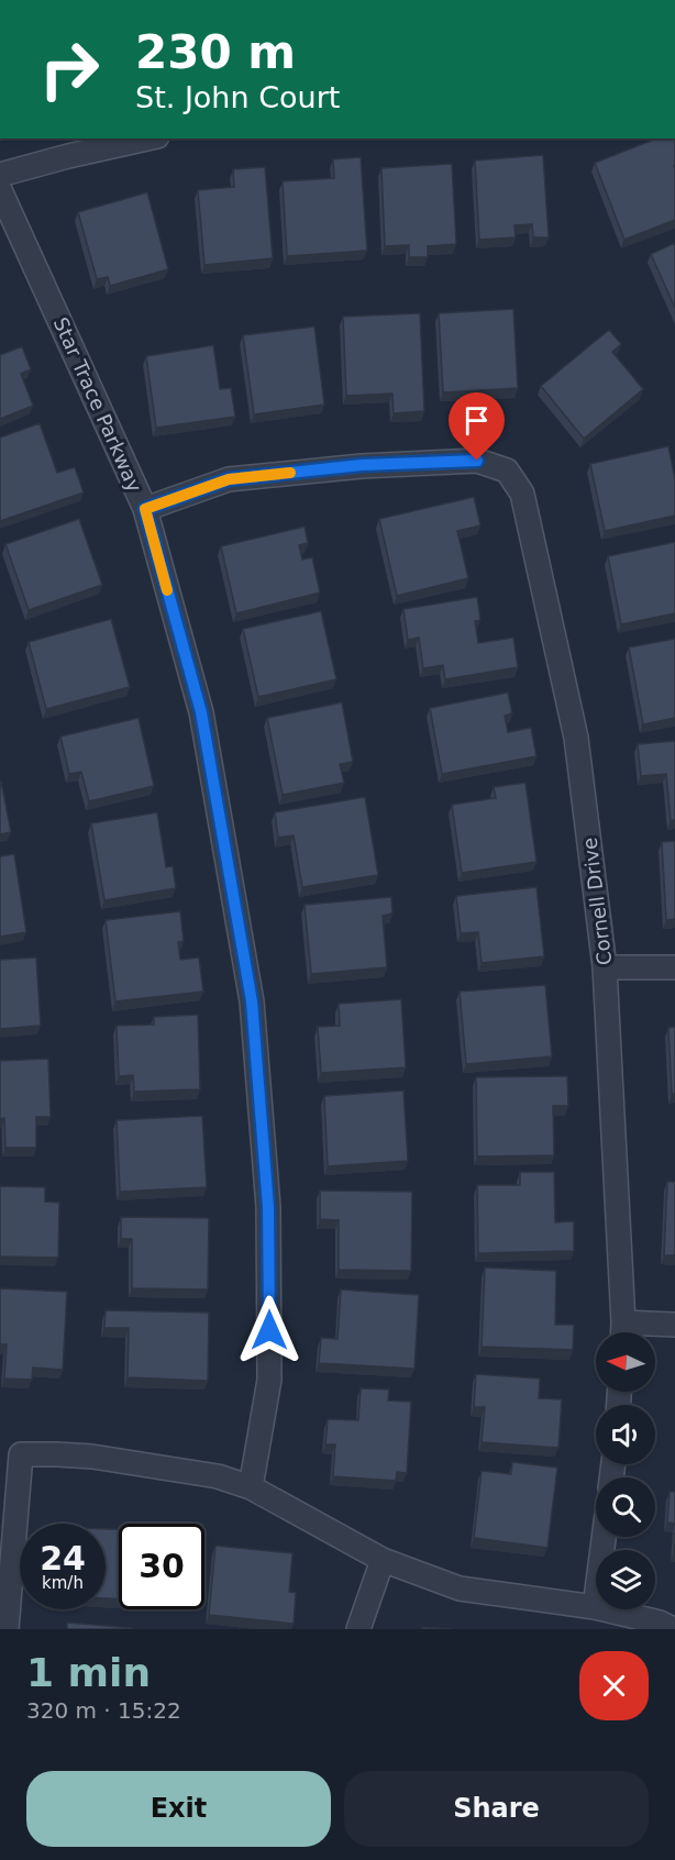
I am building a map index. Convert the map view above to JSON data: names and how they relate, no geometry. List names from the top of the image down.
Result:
{
  "streets": {
    "street": ["Star Trace Parkway", "Cornell Drive"]
  },
  "crossings": [
    ["Star Trace Parkway", "Cornell Drive"]
  ],
  "north": "left",
  "page": {
    "turn": ["230 m", "St. John Court"],
    "speed": "24 km/h",
    "limit": "30",
    "heading": ["1 min", "320 m · 15:22"],
    "buttons": ["Exit", "Share"]
  }
}
